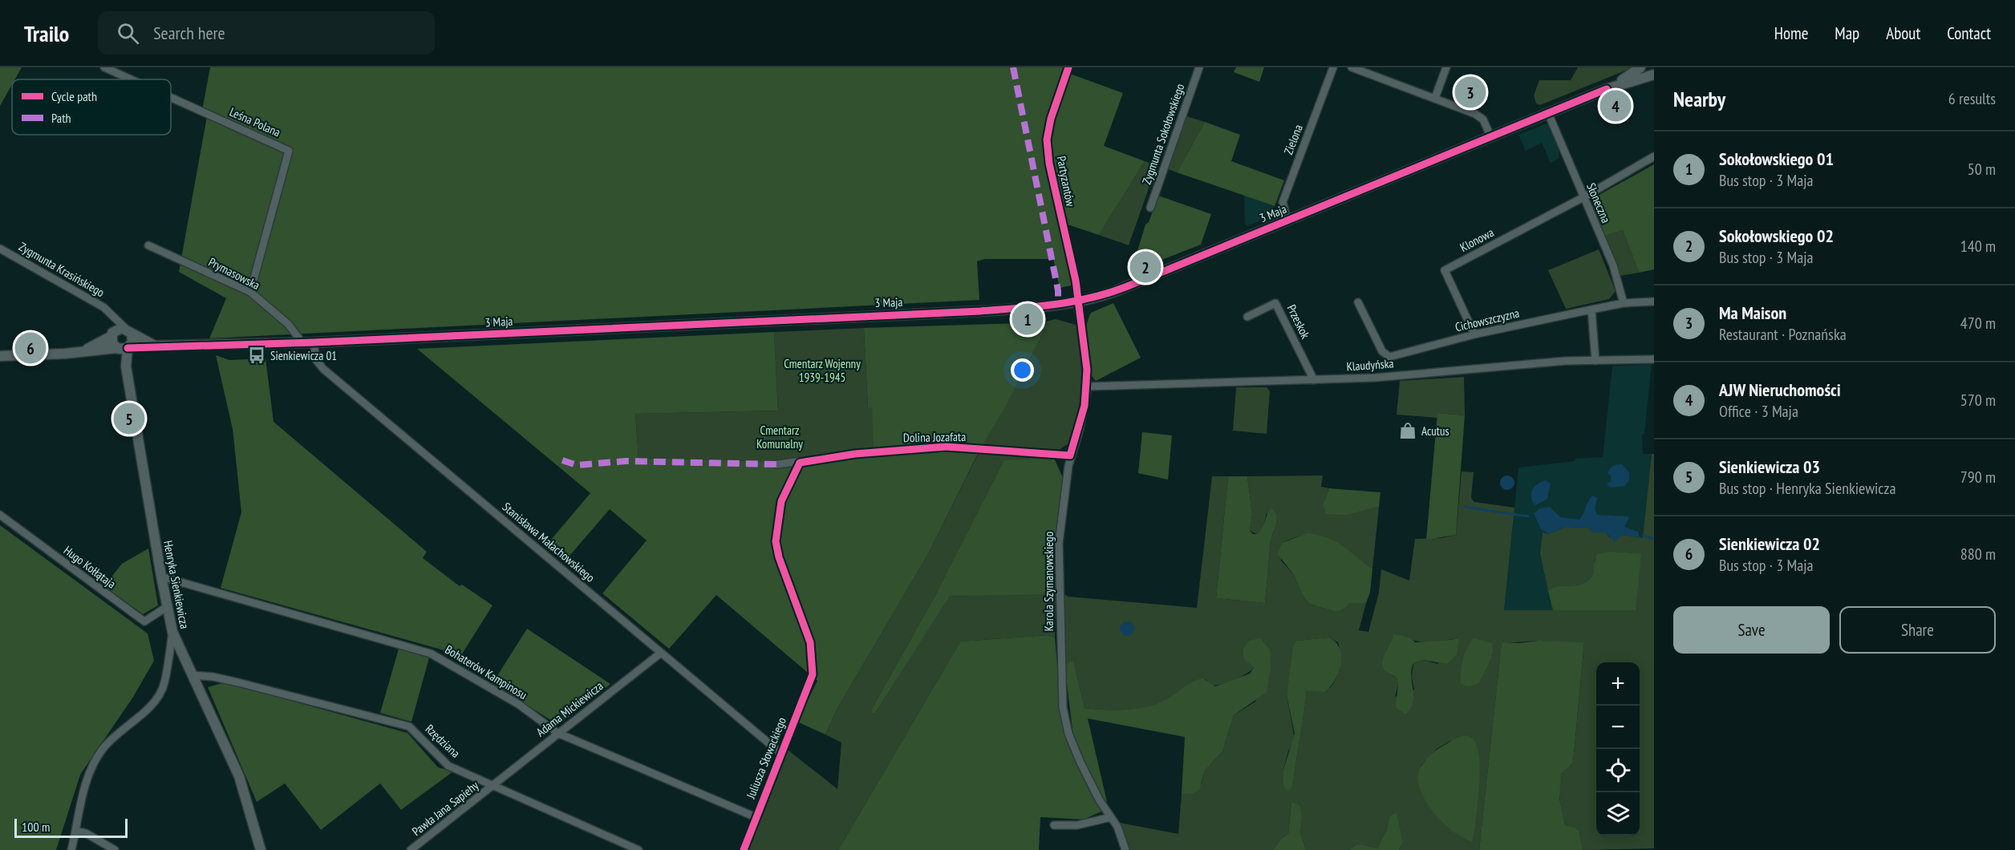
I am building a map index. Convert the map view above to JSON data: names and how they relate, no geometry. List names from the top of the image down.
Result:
{
  "streets": {
    "street": [
      "Leśna Polana",
      "Zygmunta Sokołowskiego",
      "Zielona",
      "Partyzantów",
      "Słoneczna",
      "3 Maja",
      "Klonowa",
      "Zygmunta Krasińskiego",
      "Prymasowska",
      "Cichowszczyzna",
      "Przeskok",
      "Klaudyńska",
      "Dolina Jozafata",
      "Stanisława Małachowskiego",
      "Hugo Kołłątaja",
      "Karola Szymanowskiego",
      "Henryka Sienkiewicza",
      "Bohaterów Kampinosu",
      "Adama Mickiewicza",
      "Rzędziana",
      "Juliusza Słowackiego",
      "Pawła Jana Sapiehy"
    ]
  },
  "crossings": [
    ["Leśna Polana", "Prymasowska"],
    ["Zielona", "3 Maja"],
    ["Partyzantów", "3 Maja"],
    ["Partyzantów", "Karola Szymanowskiego"],
    ["Słoneczna", "3 Maja"],
    ["Słoneczna", "Klonowa"],
    ["Słoneczna", "Cichowszczyzna"],
    ["3 Maja", "Zygmunta Krasińskiego"],
    ["3 Maja", "Stanisława Małachowskiego"],
    ["3 Maja", "Karola Szymanowskiego"],
    ["3 Maja", "Henryka Sienkiewicza"],
    ["Klonowa", "Cichowszczyzna"],
    ["Zygmunta Krasińskiego", "Henryka Sienkiewicza"],
    ["Przeskok", "Klaudyńska"],
    ["Klaudyńska", "Karola Szymanowskiego"],
    ["Dolina Jozafata", "Karola Szymanowskiego"],
    ["Stanisława Małachowskiego", "Adama Mickiewicza"],
    ["Stanisława Małachowskiego", "Juliusza Słowackiego"],
    ["Hugo Kołłątaja", "Henryka Sienkiewicza"],
    ["Henryka Sienkiewicza", "Bohaterów Kampinosu"],
    ["Henryka Sienkiewicza", "Rzędziana"],
    ["Bohaterów Kampinosu", "Adama Mickiewicza"],
    ["Bohaterów Kampinosu", "Juliusza Słowackiego"],
    ["Adama Mickiewicza", "Rzędziana"],
    ["Adama Mickiewicza", "Pawła Jana Sapiehy"],
    ["Rzędziana", "Pawła Jana Sapiehy"]
  ],
  "parks": ["Cmentarz Wojenny 1939-1945", "Cmentarz Komunalny"],
  "places": {
    "bus stop": ["Sienkiewicza 01"],
    "shop": ["Acutus"]
  },
  "legend": ["Cycle path", "Path"],
  "scale_bar": "100 m",
  "page": {
    "header": "Trailo",
    "search": "Search here",
    "nav": [
      "Home",
      "Map",
      "About",
      "Contact"
    ],
    "heading": ["Nearby", "6 results"],
    "pins": [
      "3",
      "4",
      "2",
      "1",
      "6",
      "5"
    ],
    "list": [
      {
        "mark": "1",
        "name": "Sokołowskiego 01",
        "note": "Bus stop · 3 Maja",
        "value": "50 m"
      },
      {
        "mark": "2",
        "name": "Sokołowskiego 02",
        "note": "Bus stop · 3 Maja",
        "value": "140 m"
      },
      {
        "mark": "3",
        "name": "Ma Maison",
        "note": "Restaurant · Poznańska",
        "value": "470 m"
      },
      {
        "mark": "4",
        "name": "AJW Nieruchomości",
        "note": "Office · 3 Maja",
        "value": "570 m"
      },
      {
        "mark": "5",
        "name": "Sienkiewicza 03",
        "note": "Bus stop · Henryka Sienkiewicza",
        "value": "790 m"
      },
      {
        "mark": "6",
        "name": "Sienkiewicza 02",
        "note": "Bus stop · 3 Maja",
        "value": "880 m"
      }
    ],
    "buttons": ["Save", "Share"],
    "map_buttons": ["+", "−"],
    "scale": "100 m"
  }
}
